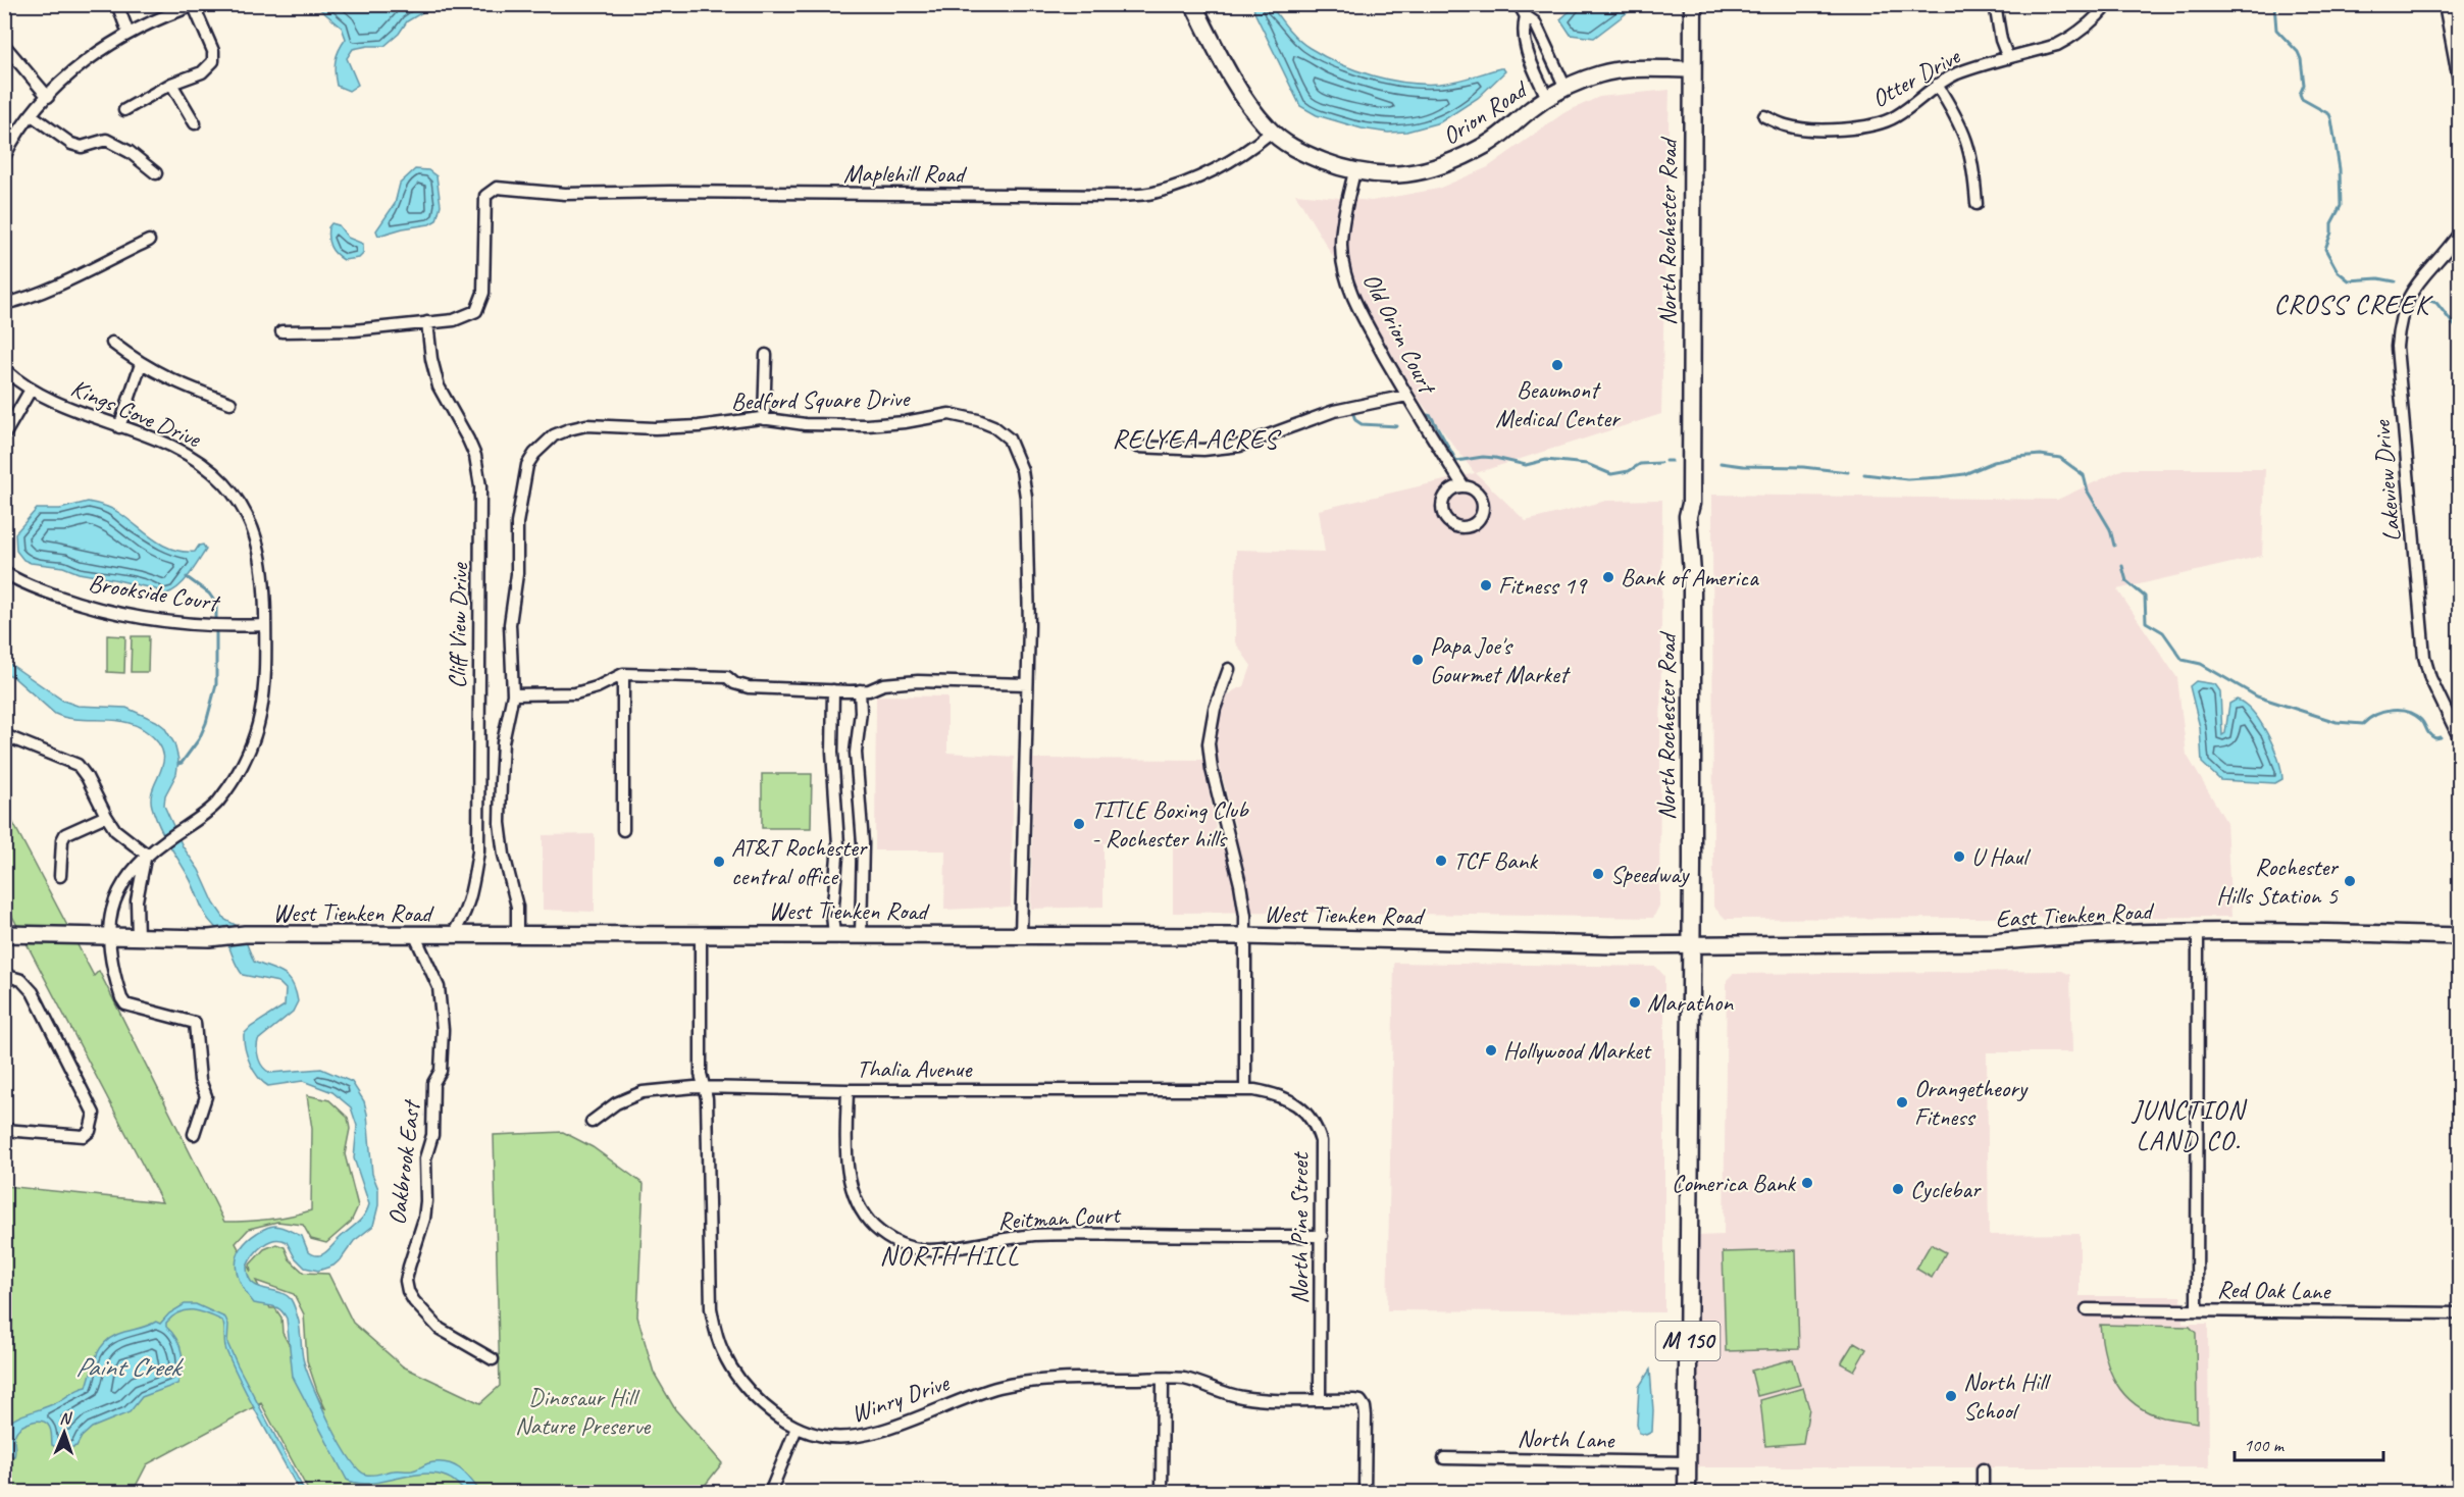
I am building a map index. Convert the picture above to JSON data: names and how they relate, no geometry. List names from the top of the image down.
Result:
{
  "streets": {
    "main road": [
      "Orion Road",
      "North Rochester Road",
      "West Tienken Road",
      "East Tienken Road",
      "M 150"
    ],
    "street": [
      "Otter Drive",
      "Maplehill Road",
      "Old Orion Court",
      "Bedford Square Drive",
      "Kings Cove Drive",
      "Lakeview Drive",
      "Brookside Court",
      "Cliff View Drive",
      "Thalia Avenue",
      "Oakbrook East",
      "Reitman Court",
      "North Pine Street",
      "Red Oak Lane",
      "Winry Drive",
      "North Lane"
    ]
  },
  "crossings": [
    ["Orion Road", "Maplehill Road"],
    ["Orion Road", "North Rochester Road"],
    ["Orion Road", "Old Orion Court"],
    ["Maplehill Road", "Cliff View Drive"],
    ["North Rochester Road", "West Tienken Road"],
    ["North Rochester Road", "East Tienken Road"],
    ["North Rochester Road", "M 150"],
    ["North Rochester Road", "North Lane"],
    ["Bedford Square Drive", "West Tienken Road"],
    ["Kings Cove Drive", "Brookside Court"],
    ["Kings Cove Drive", "West Tienken Road"],
    ["Cliff View Drive", "West Tienken Road"],
    ["West Tienken Road", "East Tienken Road"],
    ["West Tienken Road", "Oakbrook East"],
    ["West Tienken Road", "Winry Drive"],
    ["Thalia Avenue", "Reitman Court"],
    ["Thalia Avenue", "North Pine Street"],
    ["Thalia Avenue", "Winry Drive"],
    ["Reitman Court", "North Pine Street"],
    ["North Pine Street", "Winry Drive"],
    ["M 150", "North Lane"]
  ],
  "districts": [
    "CROSS CREEK",
    "RELYEA ACRES",
    "JUNCTION LAND CO.",
    "NORTH HILL"
  ],
  "water": ["Paint Creek"],
  "parks": ["Dinosaur Hill Nature Preserve"],
  "places": [
    "Beaumont Medical Center",
    "Bank of America",
    "Fitness 19",
    "Papa Joe's Gourmet Market",
    "TITLE Boxing Club - Rochester hills",
    "U Haul",
    "TCF Bank",
    "AT&T Rochester central office",
    "Speedway",
    "Rochester Hills Station 5",
    "Marathon",
    "Hollywood Market",
    "Orangetheory Fitness",
    "Comerica Bank",
    "Cyclebar",
    "North Hill School"
  ],
  "scale_bar": "100 m",
  "north": "top"
}
